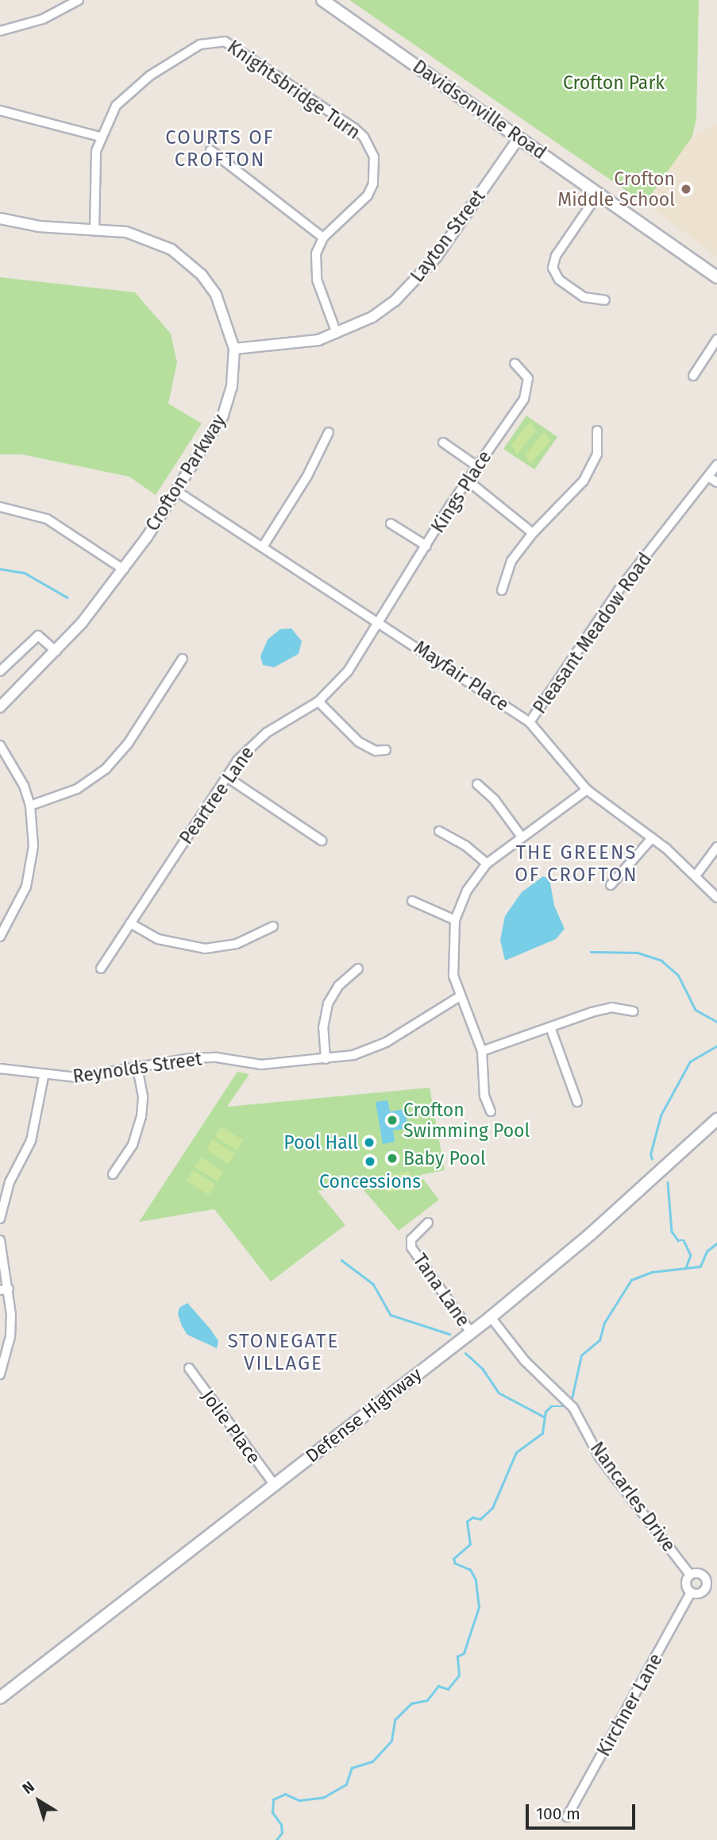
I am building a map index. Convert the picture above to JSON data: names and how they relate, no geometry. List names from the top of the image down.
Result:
{
  "streets": {
    "main road": ["Davidsonville Road", "Defense Highway"],
    "street": [
      "Knightsbridge Turn",
      "Layton Street",
      "Crofton Parkway",
      "Kings Place",
      "Pleasant Meadow Road",
      "Mayfair Place",
      "Peartree Lane",
      "Reynolds Street",
      "Tana Lane",
      "Jolie Place",
      "Nancarles Drive",
      "Kirchner Lane"
    ]
  },
  "crossings": [
    ["Knightsbridge Turn", "Crofton Parkway"],
    ["Davidsonville Road", "Layton Street"],
    ["Layton Street", "Crofton Parkway"],
    ["Crofton Parkway", "Mayfair Place"],
    ["Kings Place", "Mayfair Place"],
    ["Kings Place", "Peartree Lane"],
    ["Pleasant Meadow Road", "Mayfair Place"],
    ["Mayfair Place", "Peartree Lane"],
    ["Tana Lane", "Defense Highway"],
    ["Defense Highway", "Jolie Place"],
    ["Defense Highway", "Nancarles Drive"],
    ["Nancarles Drive", "Kirchner Lane"]
  ],
  "districts": ["COURTS OF CROFTON", "THE GREENS OF CROFTON", "STONEGATE VILLAGE"],
  "parks": ["Crofton Park"],
  "places": [
    "Crofton Middle School",
    "Crofton Swimming Pool",
    "Pool Hall",
    "Baby Pool",
    "Concessions"
  ],
  "scale_bar": "100 m",
  "north": "top left"
}
